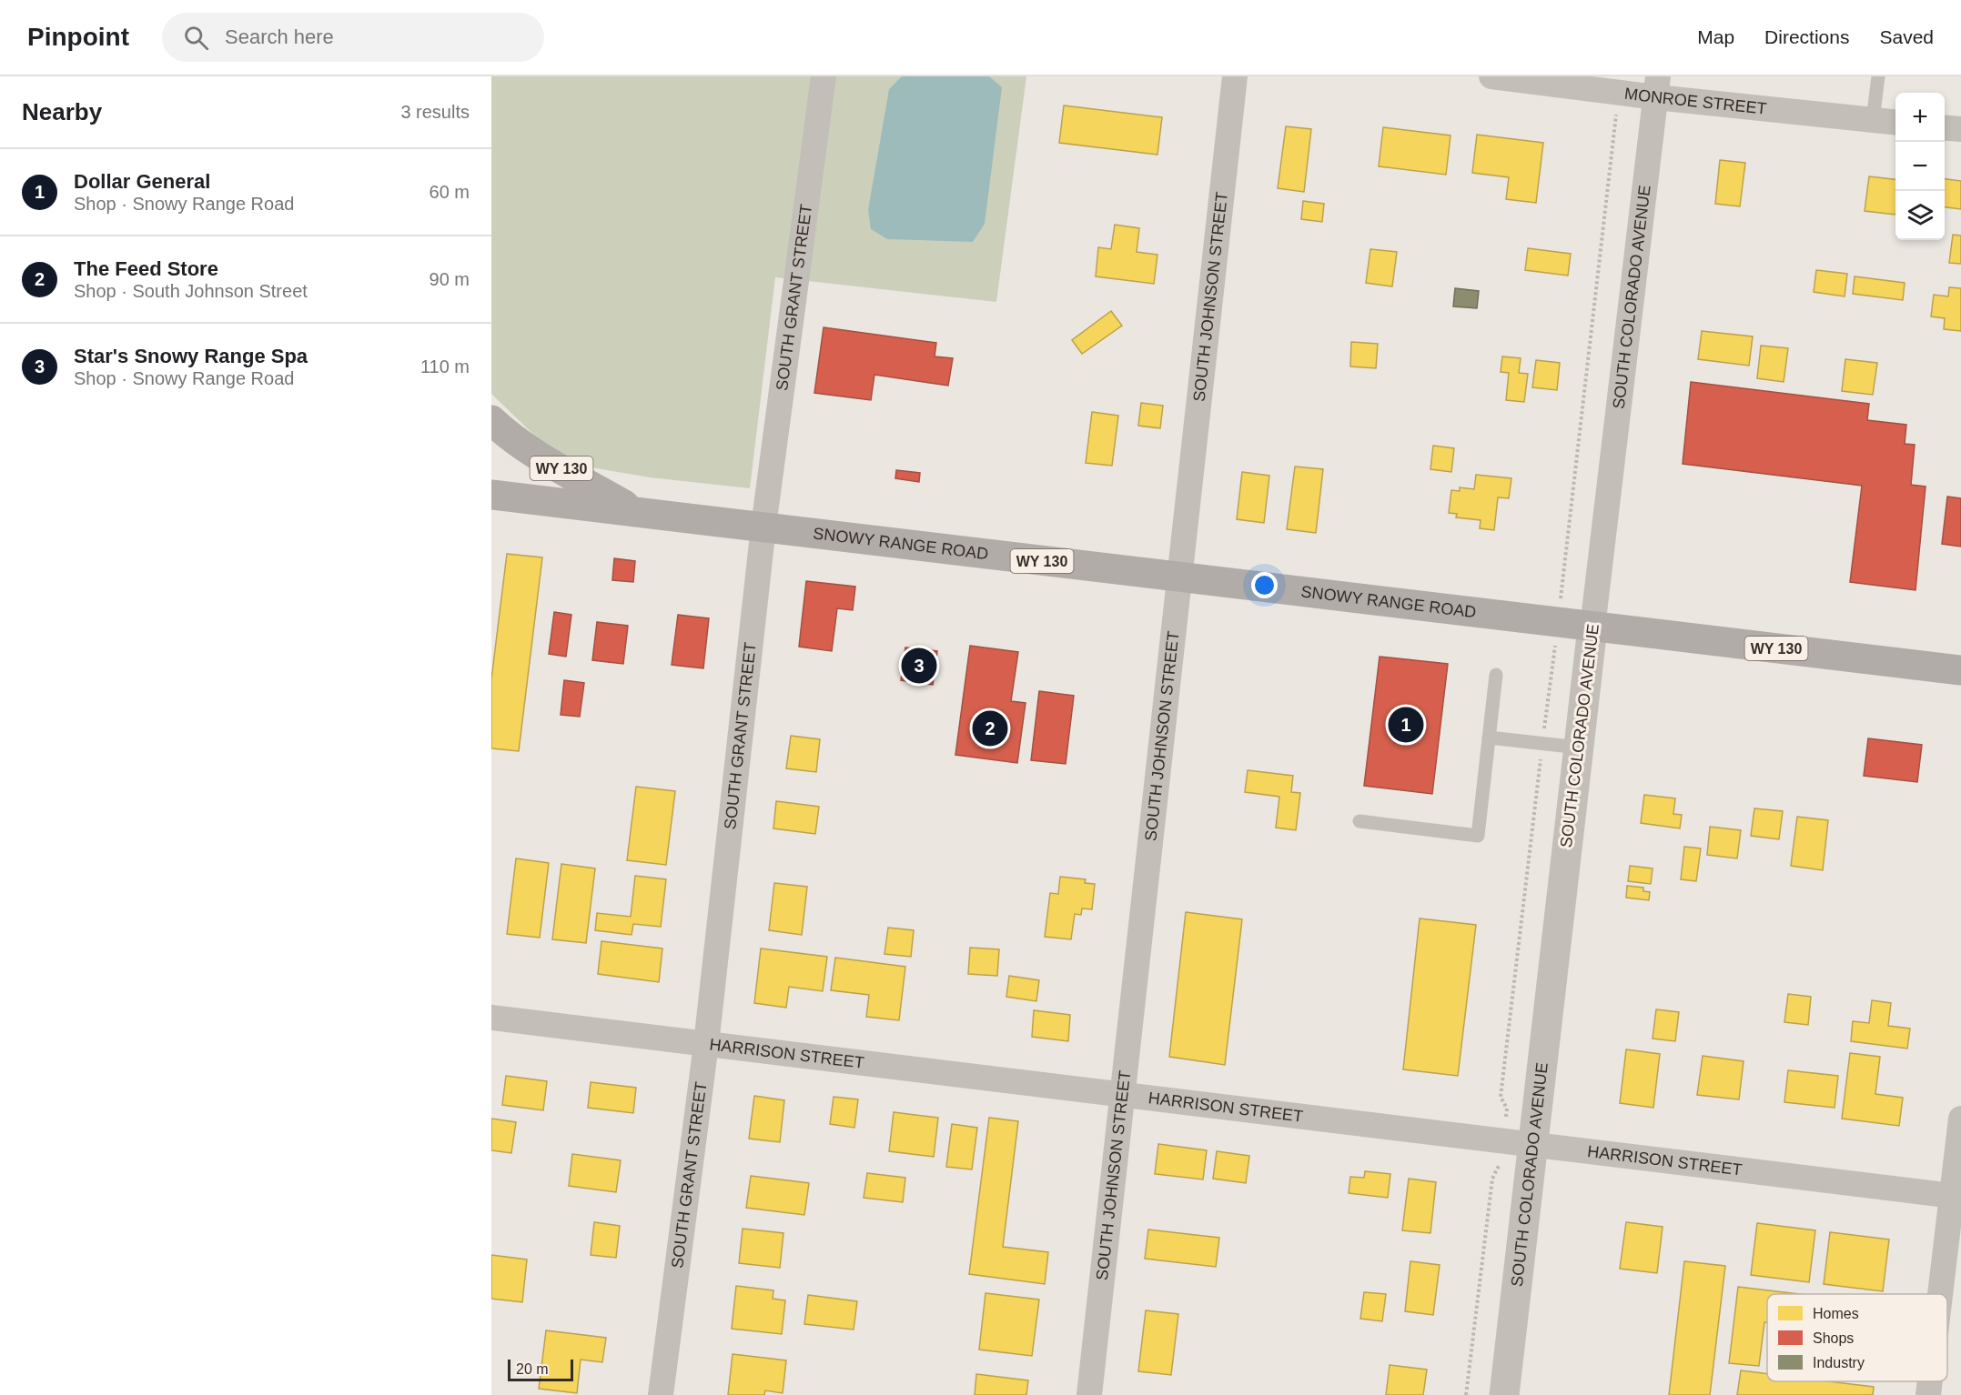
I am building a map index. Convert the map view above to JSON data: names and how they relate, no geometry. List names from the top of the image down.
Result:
{
  "streets": {
    "main road": ["WY 130", "SNOWY RANGE ROAD"],
    "street": [
      "MONROE STREET",
      "SOUTH GRANT STREET",
      "SOUTH JOHNSON STREET",
      "SOUTH COLORADO AVENUE",
      "HARRISON STREET"
    ]
  },
  "crossings": [
    ["MONROE STREET", "SOUTH COLORADO AVENUE"],
    ["SOUTH GRANT STREET", "SNOWY RANGE ROAD"],
    ["SOUTH GRANT STREET", "HARRISON STREET"],
    ["SOUTH JOHNSON STREET", "SNOWY RANGE ROAD"],
    ["SOUTH JOHNSON STREET", "HARRISON STREET"],
    ["SOUTH COLORADO AVENUE", "SNOWY RANGE ROAD"],
    ["SOUTH COLORADO AVENUE", "HARRISON STREET"],
    ["WY 130", "SNOWY RANGE ROAD"]
  ],
  "legend": ["Homes", "Shops", "Industry"],
  "scale_bar": "20 m",
  "page": {
    "header": "Pinpoint",
    "search": "Search here",
    "nav": ["Map", "Directions", "Saved"],
    "heading": ["Nearby", "3 results"],
    "map_buttons": ["+", "−"],
    "list": [
      {
        "mark": "1",
        "name": "Dollar General",
        "note": "Shop · Snowy Range Road",
        "value": "60 m"
      },
      {
        "mark": "2",
        "name": "The Feed Store",
        "note": "Shop · South Johnson Street",
        "value": "90 m"
      },
      {
        "mark": "3",
        "name": "Star's Snowy Range Spa",
        "note": "Shop · Snowy Range Road",
        "value": "110 m"
      }
    ],
    "pins": ["3", "1", "2"],
    "scale": "20 m"
  }
}
